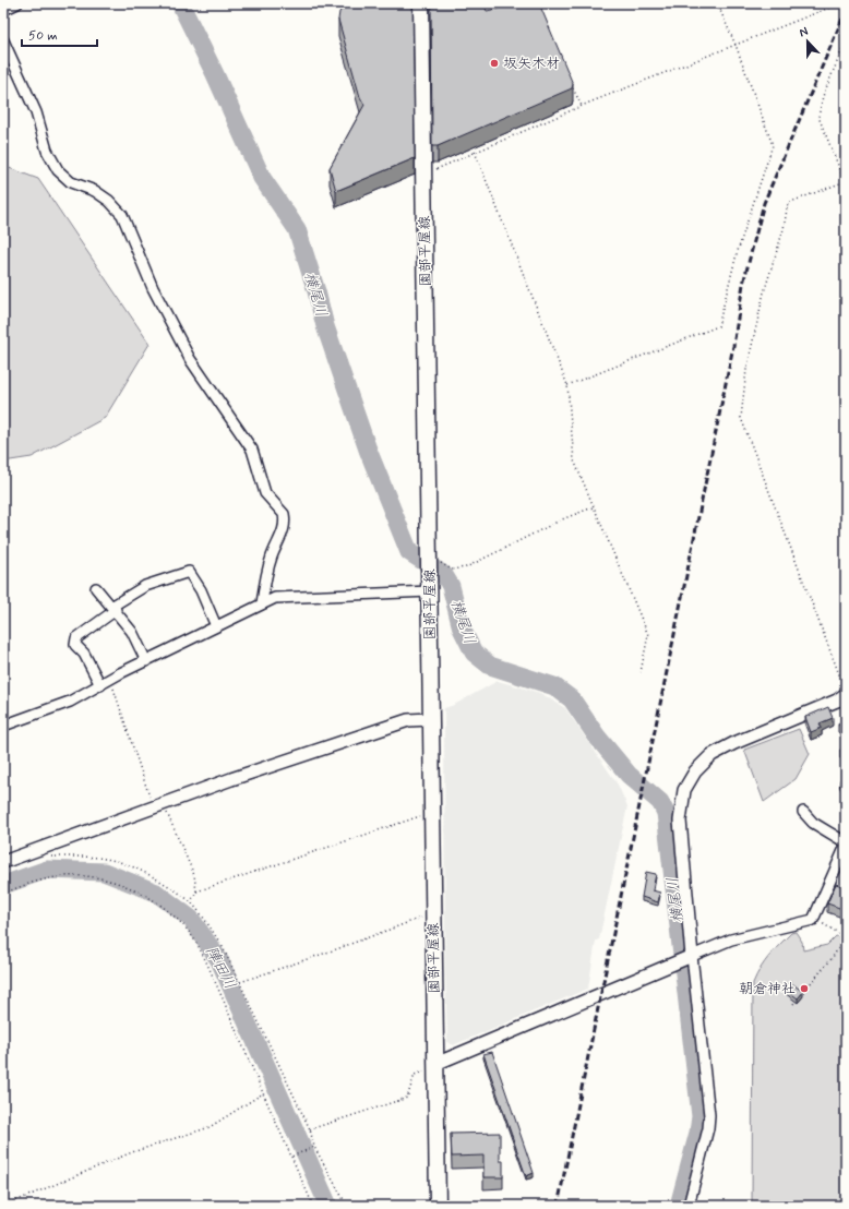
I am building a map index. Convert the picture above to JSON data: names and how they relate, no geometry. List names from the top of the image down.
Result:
{
  "streets": {
    "main road": ["園部平屋線"]
  },
  "water": ["横尾川", "陣田川"],
  "places": ["坂矢木材", "朝倉神社"],
  "scale_bar": "50 m",
  "north": "top"
}
